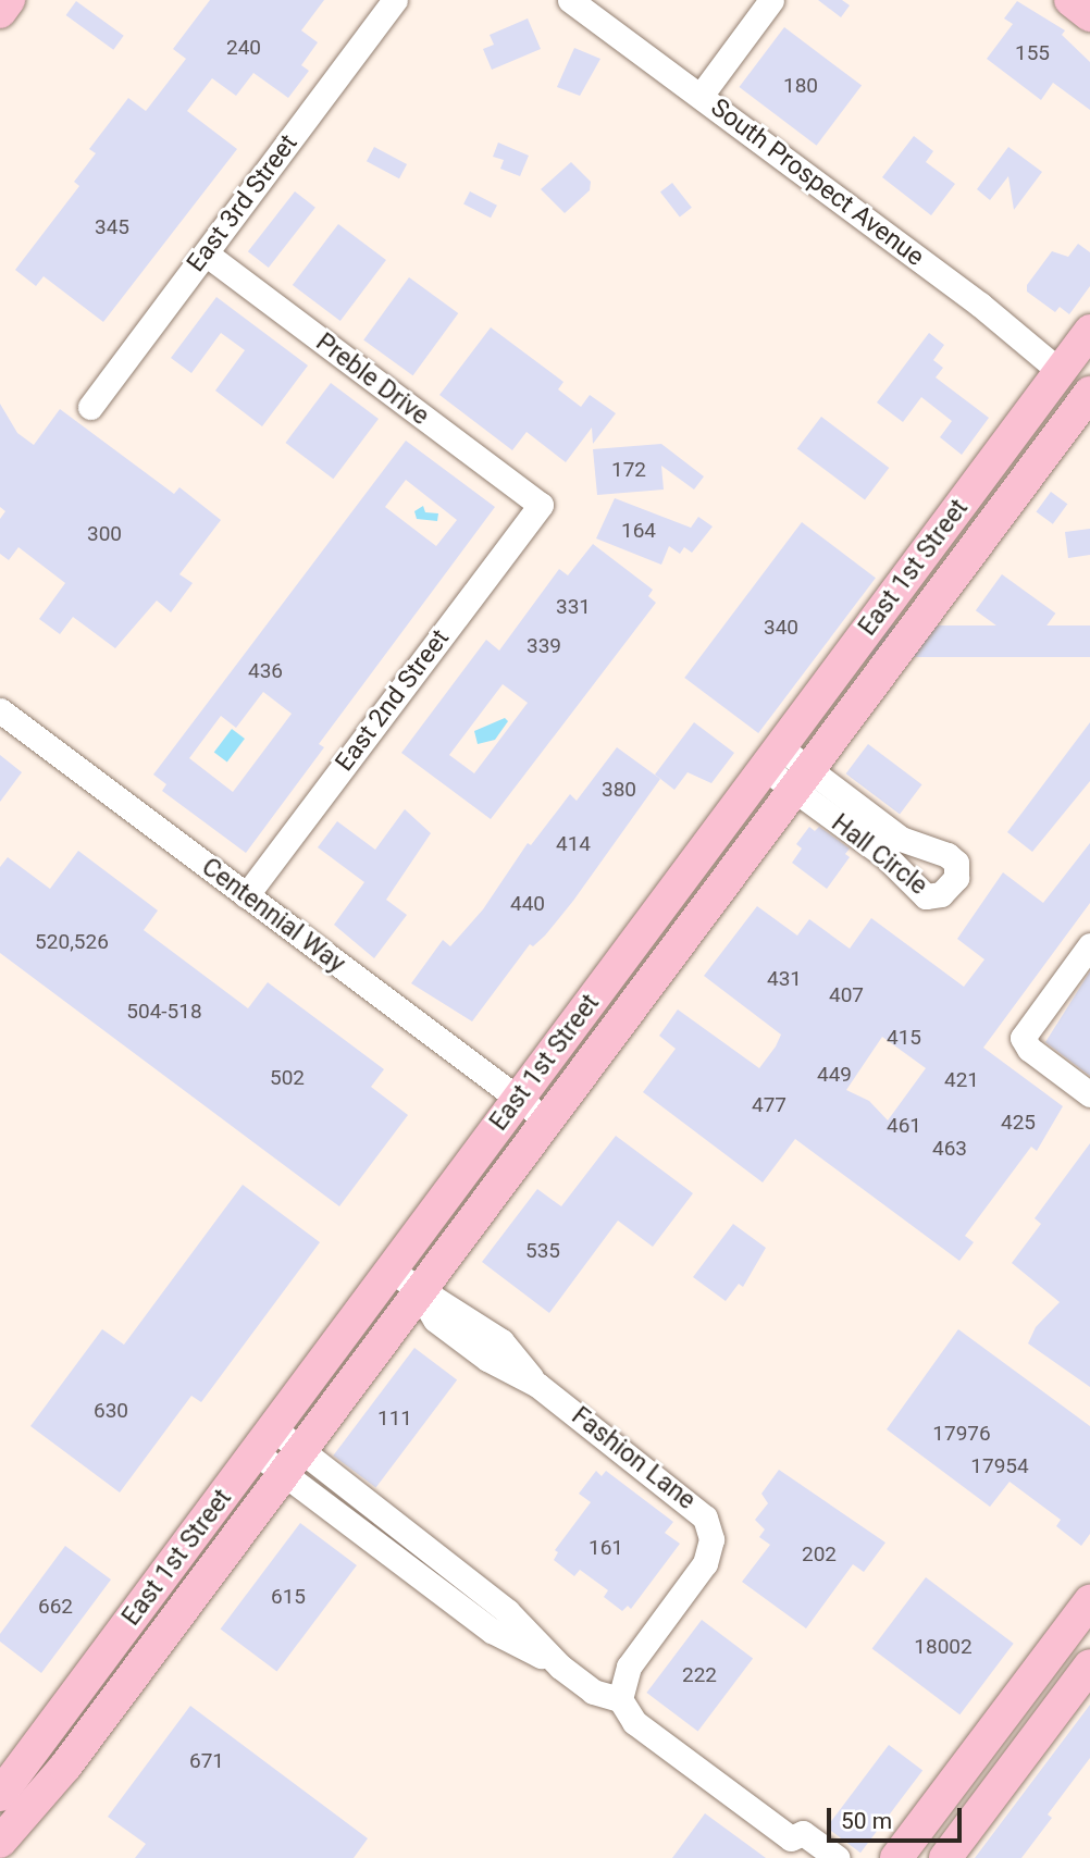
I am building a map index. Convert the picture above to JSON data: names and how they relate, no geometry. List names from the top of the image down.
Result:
{
  "streets": {
    "main road": ["East 1st Street"],
    "street": [
      "South Prospect Avenue",
      "East 3rd Street",
      "Preble Drive",
      "East 2nd Street",
      "Hall Circle",
      "Centennial Way",
      "Fashion Lane"
    ]
  },
  "crossings": [
    ["South Prospect Avenue", "East 1st Street"],
    ["East 3rd Street", "Preble Drive"],
    ["Preble Drive", "East 2nd Street"],
    ["East 1st Street", "Hall Circle"],
    ["East 1st Street", "Centennial Way"],
    ["East 1st Street", "Fashion Lane"],
    ["East 2nd Street", "Centennial Way"]
  ],
  "house_numbers": [
    "240",
    "155",
    "180",
    "345",
    "172",
    "164",
    "300",
    "331",
    "340",
    "339",
    "436",
    "380",
    "414",
    "440",
    "520,526",
    "431",
    "407",
    "504-518",
    "415",
    "449",
    "502",
    "421",
    "477",
    "425",
    "461",
    "463",
    "535",
    "630",
    "111",
    "17976",
    "17954",
    "161",
    "202",
    "615",
    "662",
    "18002",
    "222",
    "671"
  ],
  "scale_bar": "50 m"
}
